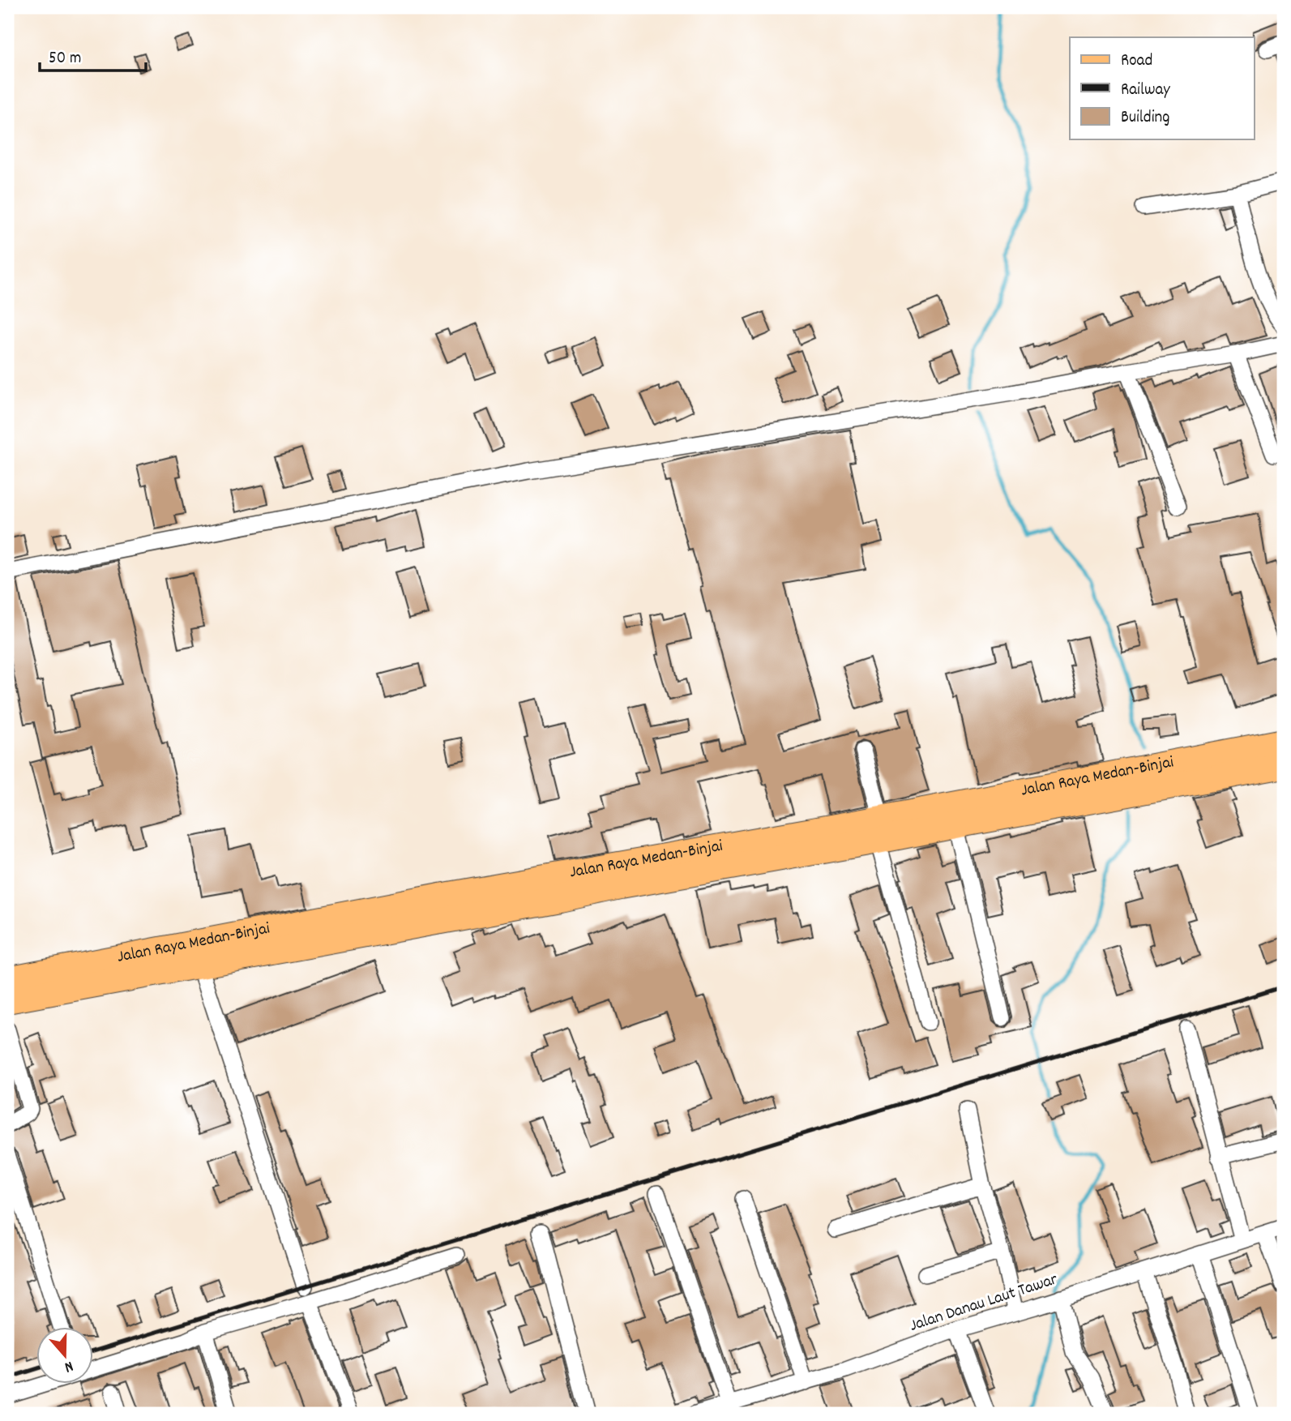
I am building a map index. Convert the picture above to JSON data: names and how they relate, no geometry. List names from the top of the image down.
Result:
{
  "streets": {
    "main road": ["Jalan Raya Medan-Binjai"],
    "street": ["Jalan Danau Laut Tawar"]
  },
  "legend": ["Road", "Railway", "Building"],
  "scale_bar": "50 m",
  "north": "bottom"
}
